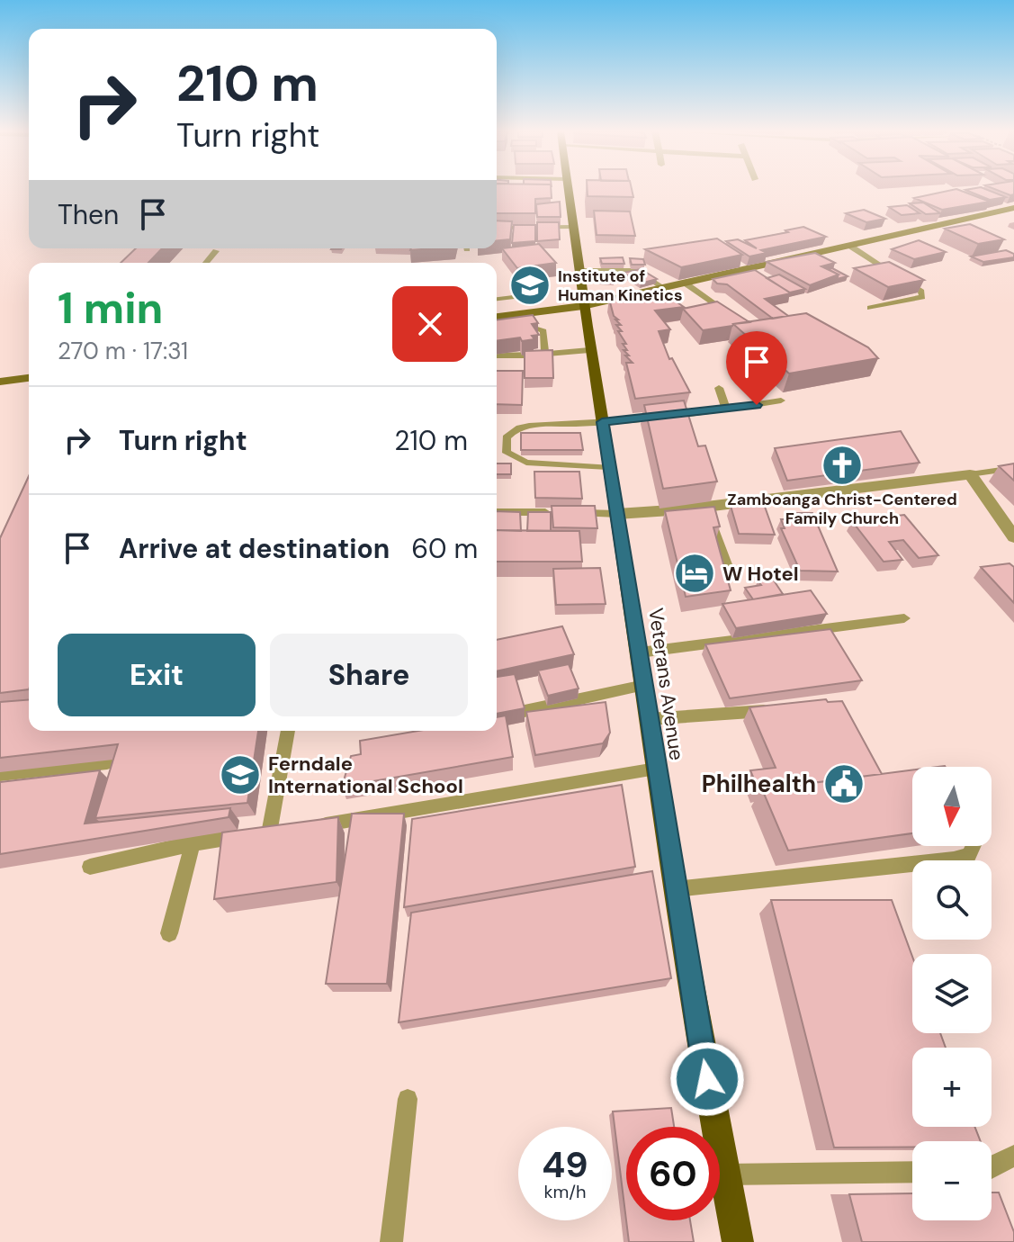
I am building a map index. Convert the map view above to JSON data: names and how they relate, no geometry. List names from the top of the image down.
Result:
{
  "streets": {
    "main road": ["Veterans Avenue"]
  },
  "places": {
    "school or university": ["Institute of Human Kinetics", "Ferndale International School"],
    "church": ["Zamboanga Christ-Centered Family Church"],
    "hotel": ["W Hotel"],
    "public building": ["Philhealth"]
  },
  "north": "bottom",
  "page": {
    "turn": ["210 m", "Turn right"],
    "then": "Then",
    "heading": ["1 min", "270 m · 17:31"],
    "list": [
      {
        "name": "Turn right",
        "value": "210 m"
      },
      {
        "name": "Arrive at destination",
        "value": "60 m"
      }
    ],
    "buttons": ["Exit", "Share"],
    "map_buttons": ["+", "−"],
    "speed": "49 km/h",
    "limit": "60"
  }
}
